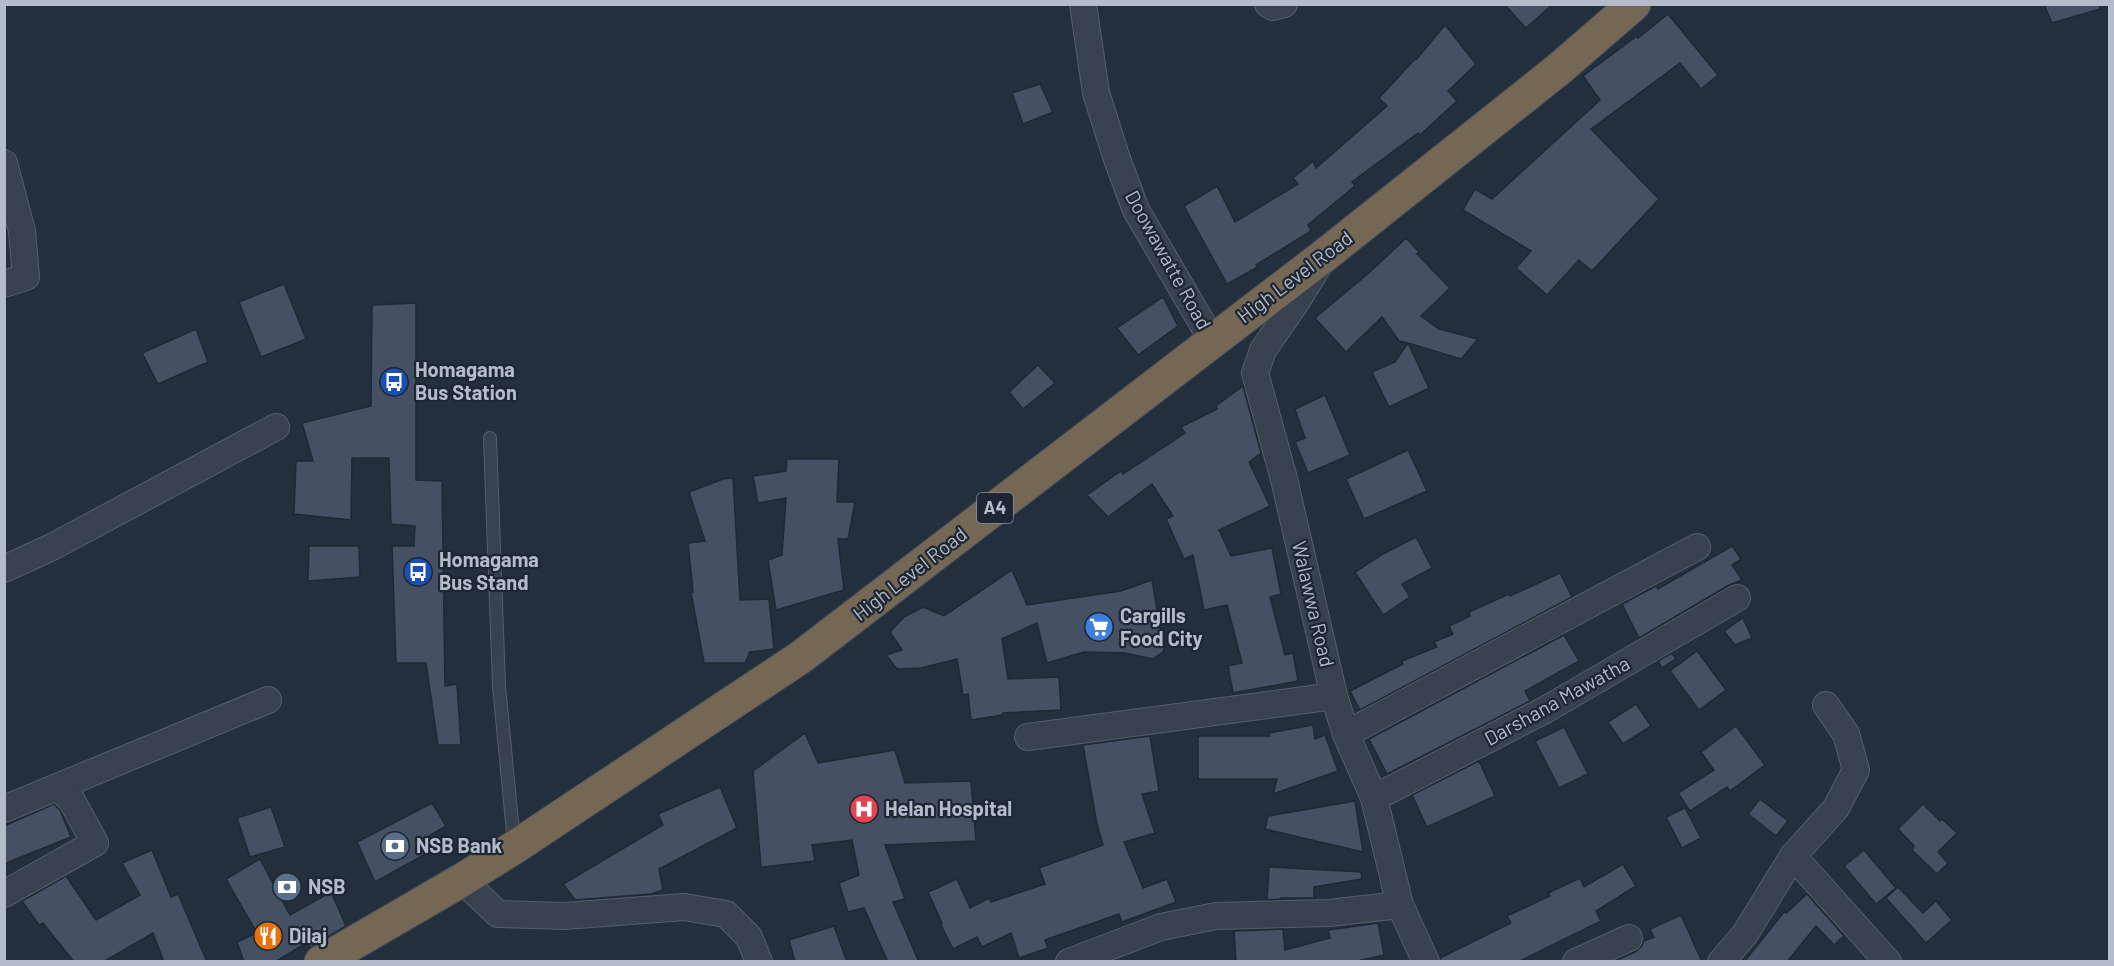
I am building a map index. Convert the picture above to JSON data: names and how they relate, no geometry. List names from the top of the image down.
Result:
{
  "streets": {
    "highway": ["High Level Road", "A4"],
    "street": ["Doowawatte Road", "Walawwa Road", "Darshana Mawatha"]
  },
  "crossings": [
    ["Doowawatte Road", "High Level Road"],
    ["High Level Road", "Walawwa Road"],
    ["Walawwa Road", "Darshana Mawatha"]
  ],
  "places": {
    "bus stop": ["Homagama Bus Station", "Homagama Bus Stand"],
    "supermarket": ["Cargills Food City"],
    "hospital": ["Helan Hospital"],
    "bank": ["NSB Bank", "NSB"],
    "restaurant": ["Dilaj"]
  }
}
